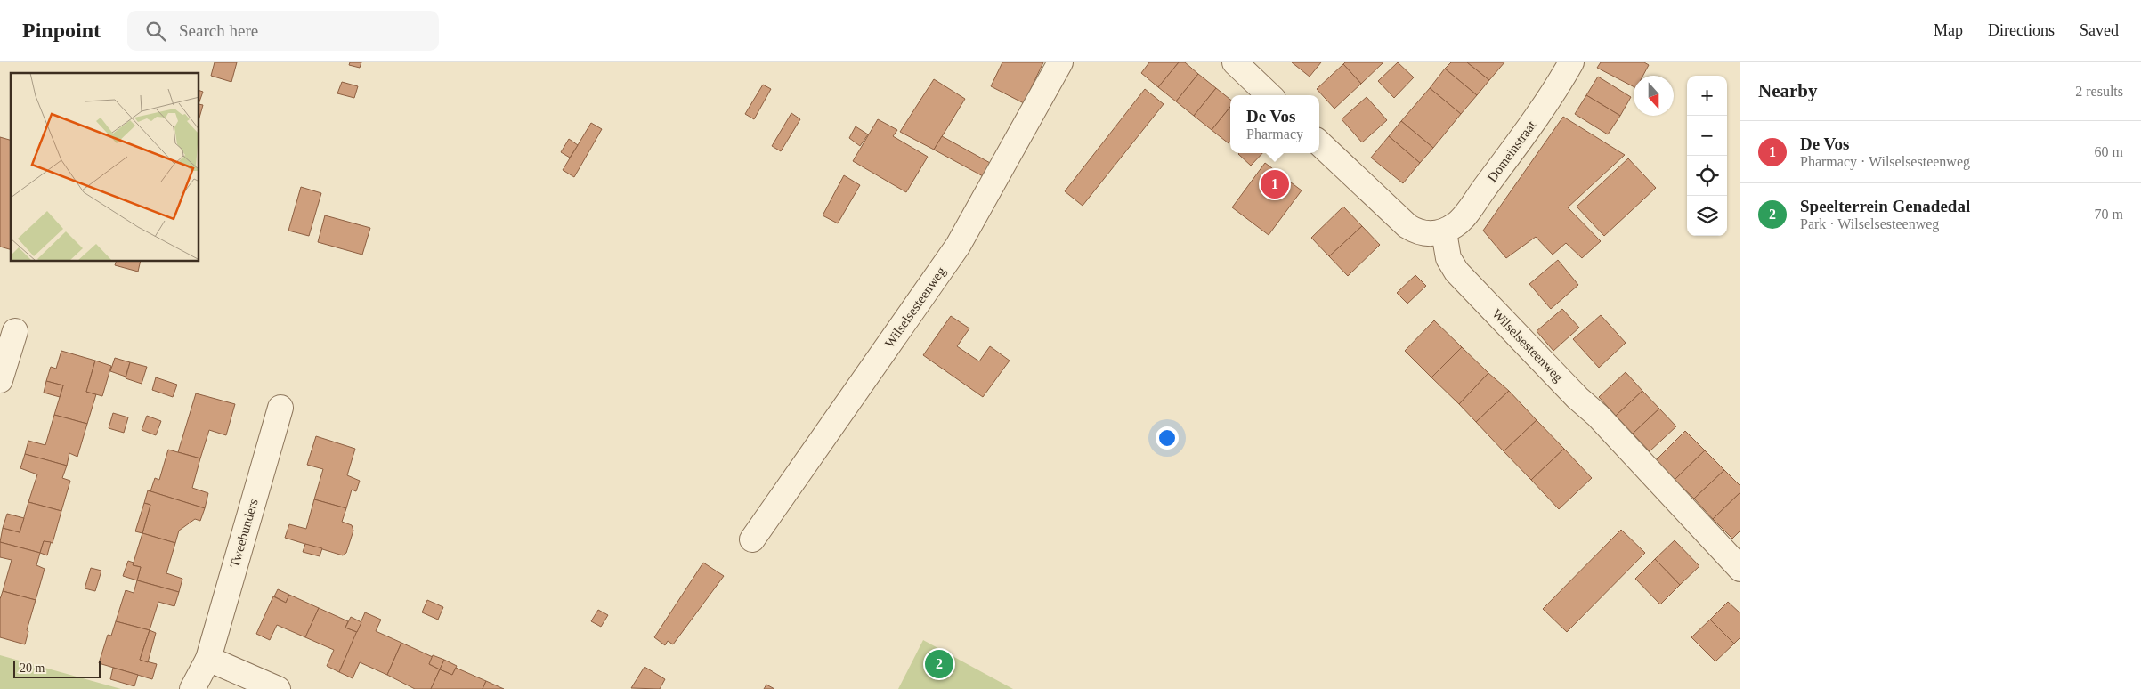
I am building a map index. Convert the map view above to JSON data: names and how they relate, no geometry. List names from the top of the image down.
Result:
{
  "streets": {
    "street": ["Domeinstraat", "Wilselsesteenweg", "Tweebunders"]
  },
  "crossings": [
    ["Domeinstraat", "Wilselsesteenweg"]
  ],
  "scale_bar": "20 m",
  "north": "bottom",
  "page": {
    "header": "Pinpoint",
    "search": "Search here",
    "nav": ["Map", "Directions", "Saved"],
    "heading": ["Nearby", "2 results"],
    "map_buttons": ["+", "−"],
    "popup": ["De Vos", "Pharmacy"],
    "list": [
      {
        "mark": "1",
        "name": "De Vos",
        "note": "Pharmacy · Wilselsesteenweg",
        "value": "60 m"
      },
      {
        "mark": "2",
        "name": "Speelterrein Genadedal",
        "note": "Park · Wilselsesteenweg",
        "value": "70 m"
      }
    ],
    "pins": ["1", "2"],
    "scale": "20 m"
  }
}
